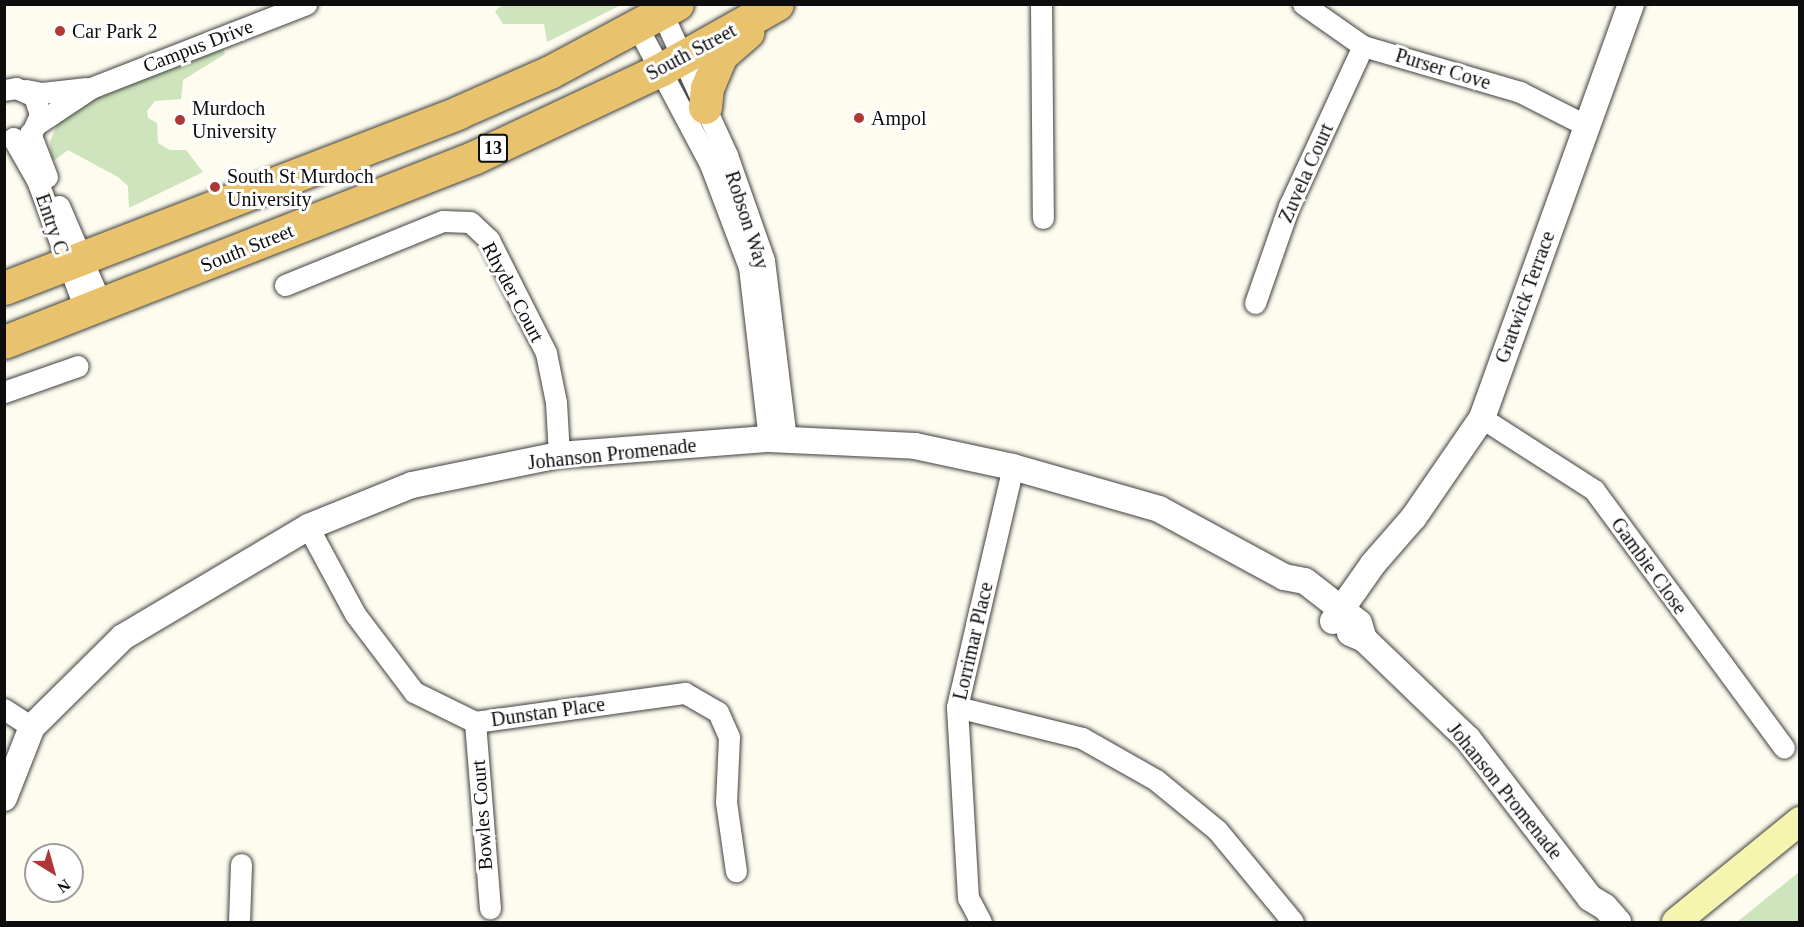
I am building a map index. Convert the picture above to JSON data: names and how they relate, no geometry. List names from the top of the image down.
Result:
{
  "streets": {
    "highway": ["South Street", "13"],
    "street": [
      "Campus Drive",
      "Purser Cove",
      "Zuvela Court",
      "Robson Way",
      "Entry C",
      "Rhyder Court",
      "Gratwick Terrace",
      "Johanson Promenade",
      "Gambie Close",
      "Lorrimar Place",
      "Dunstan Place",
      "Bowles Court"
    ]
  },
  "crossings": [
    ["Campus Drive", "Entry C"],
    ["South Street", "Robson Way"],
    ["South Street", "Entry C"],
    ["Purser Cove", "Zuvela Court"],
    ["Purser Cove", "Gratwick Terrace"],
    ["13", "Robson Way"],
    ["13", "Entry C"],
    ["Robson Way", "Johanson Promenade"],
    ["Rhyder Court", "Johanson Promenade"],
    ["Gratwick Terrace", "Johanson Promenade"],
    ["Gratwick Terrace", "Gambie Close"],
    ["Johanson Promenade", "Lorrimar Place"],
    ["Johanson Promenade", "Dunstan Place"],
    ["Dunstan Place", "Bowles Court"]
  ],
  "places": [
    "Car Park 2",
    "Ampol",
    "Murdoch University",
    "South St Murdoch University"
  ],
  "north": "bottom right"
}
